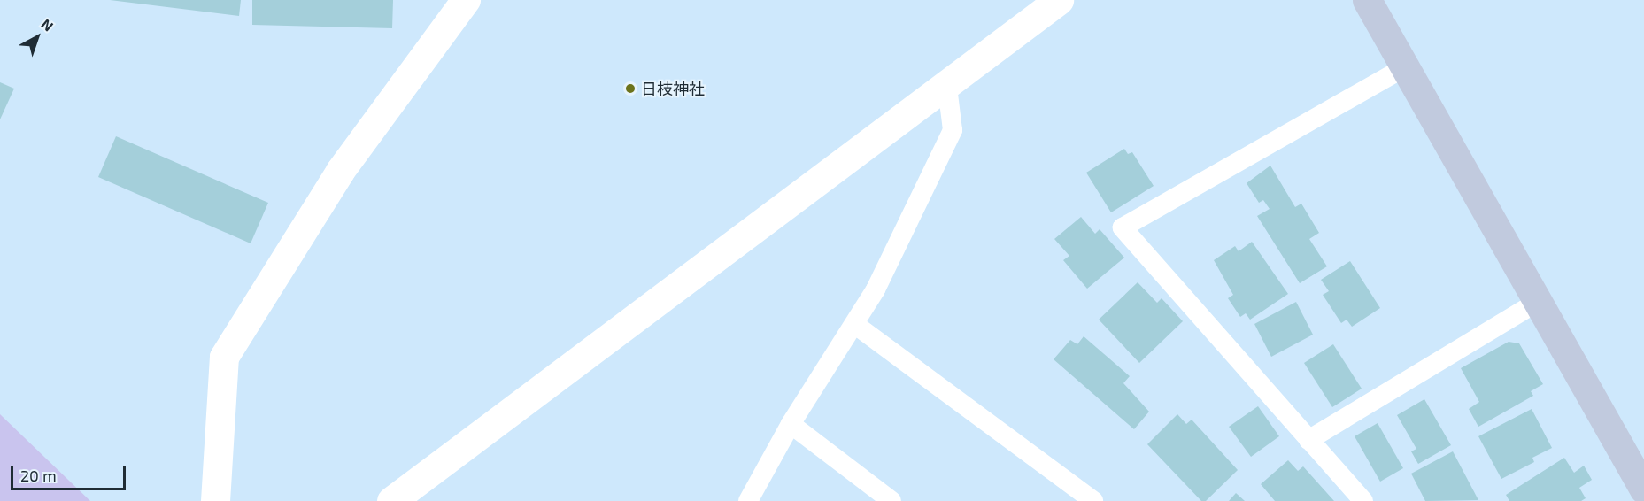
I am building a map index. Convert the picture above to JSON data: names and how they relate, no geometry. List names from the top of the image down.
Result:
{
  "places": ["日枝神社"],
  "scale_bar": "20 m",
  "north": "top right"
}
